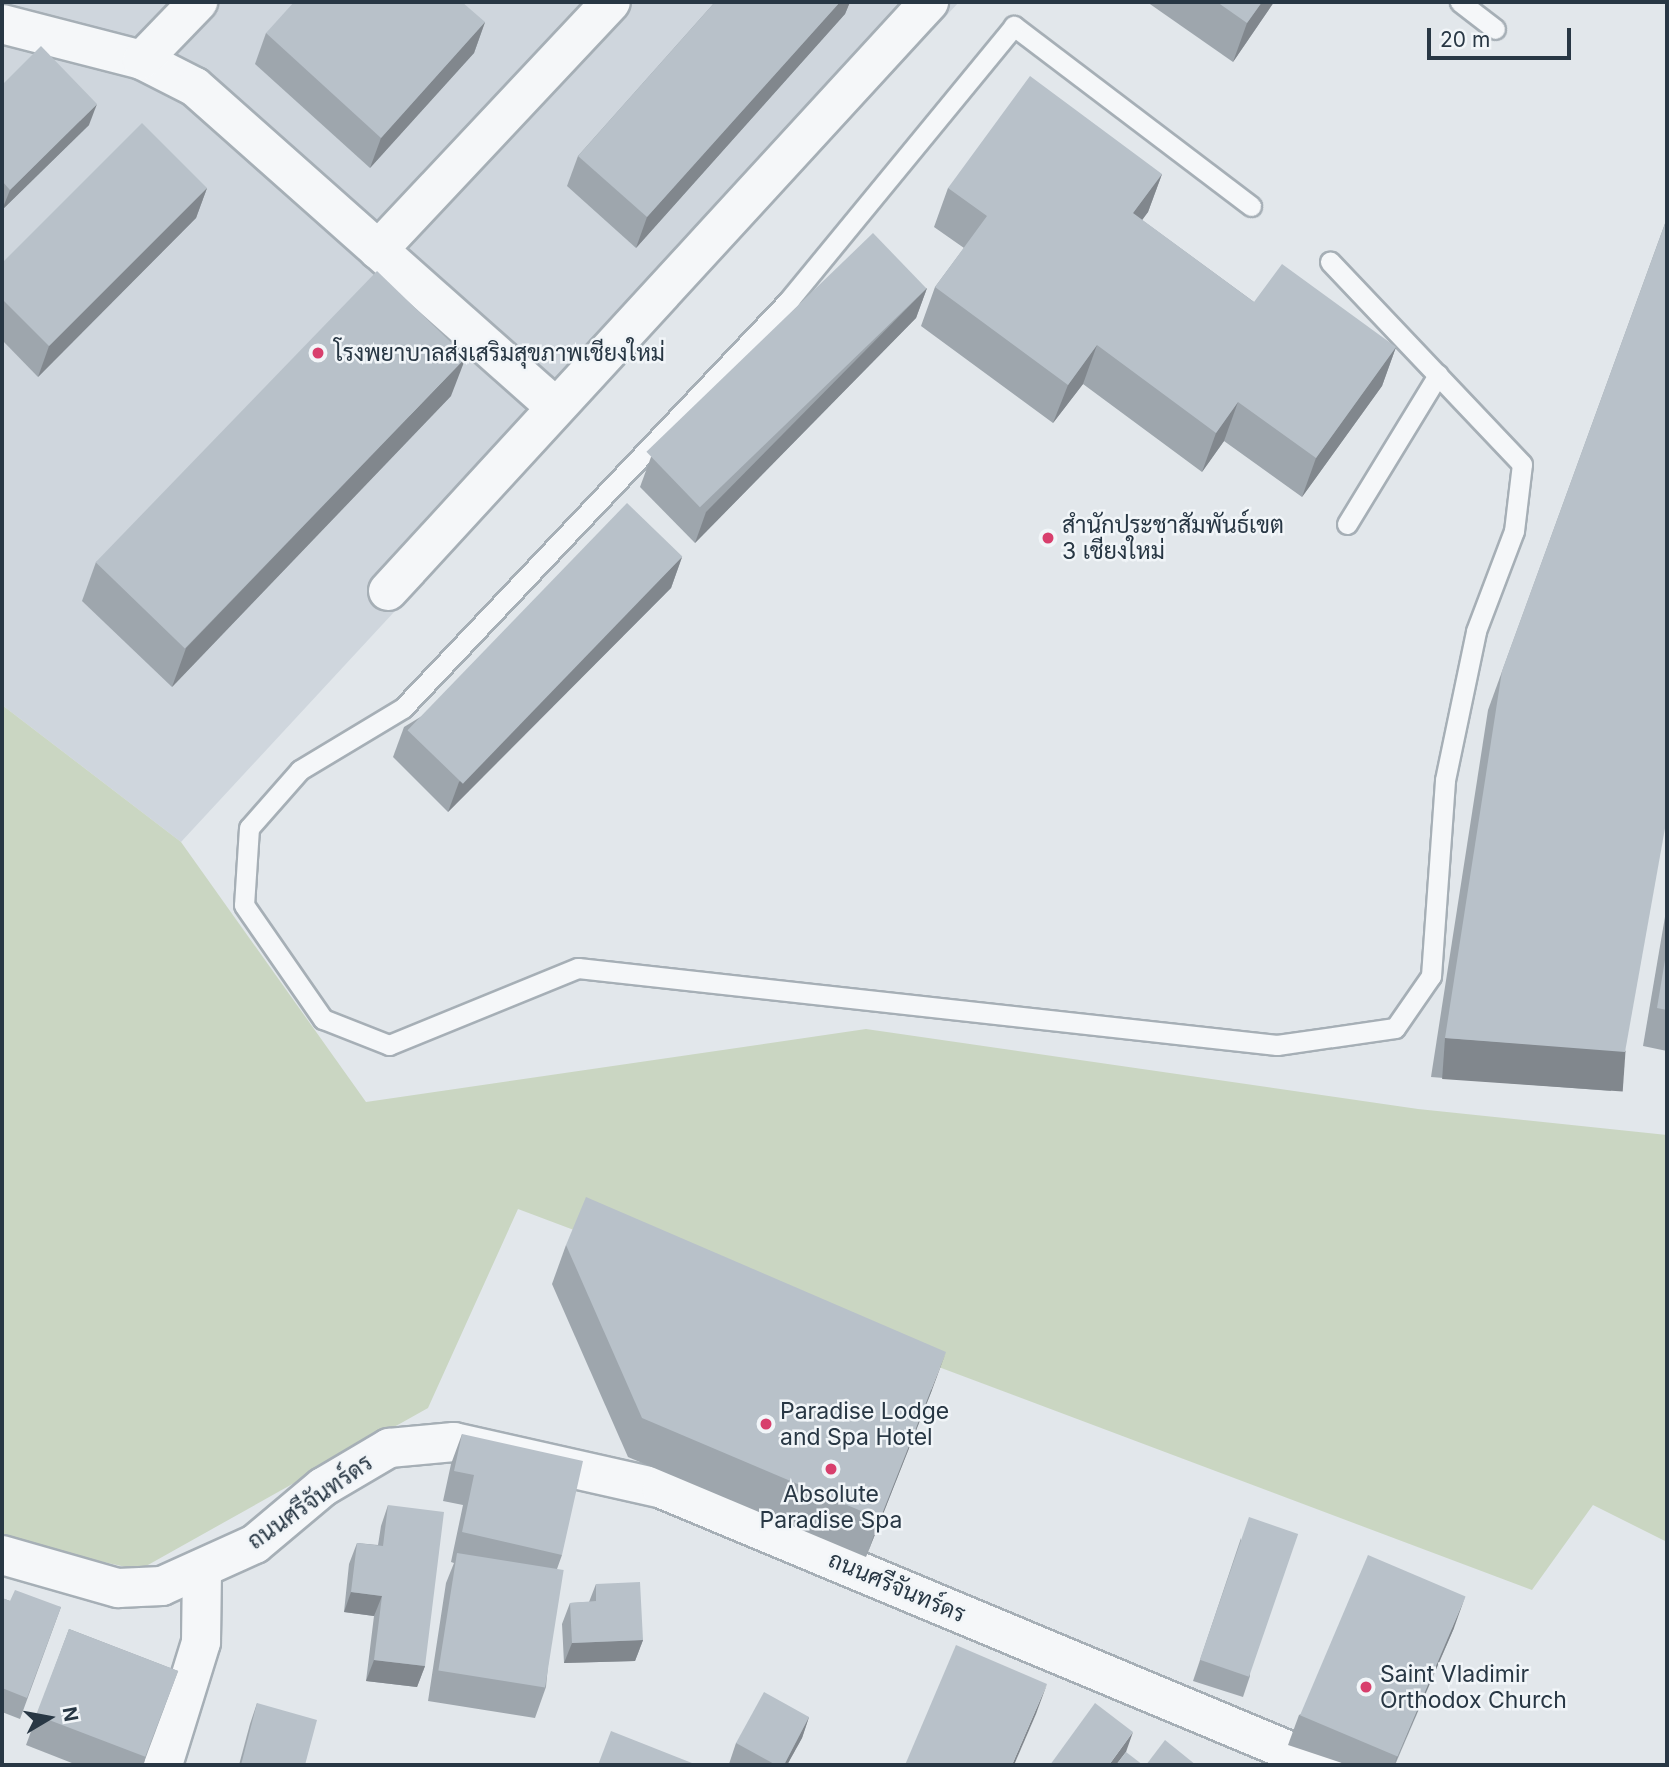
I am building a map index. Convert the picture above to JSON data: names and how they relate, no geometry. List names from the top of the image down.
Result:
{
  "streets": {
    "street": ["ถนนศรีจันทร์ดร"]
  },
  "places": [
    "โรงพยาบาลส่งเสริมสุขภาพเชียงใหม่",
    "สำนักประชาสัมพันธ์เขต 3 เชียงใหม่",
    "Paradise Lodge and Spa Hotel",
    "Absolute Paradise Spa",
    "Saint Vladimir Orthodox Church"
  ],
  "scale_bar": "20 m",
  "north": "right"
}
